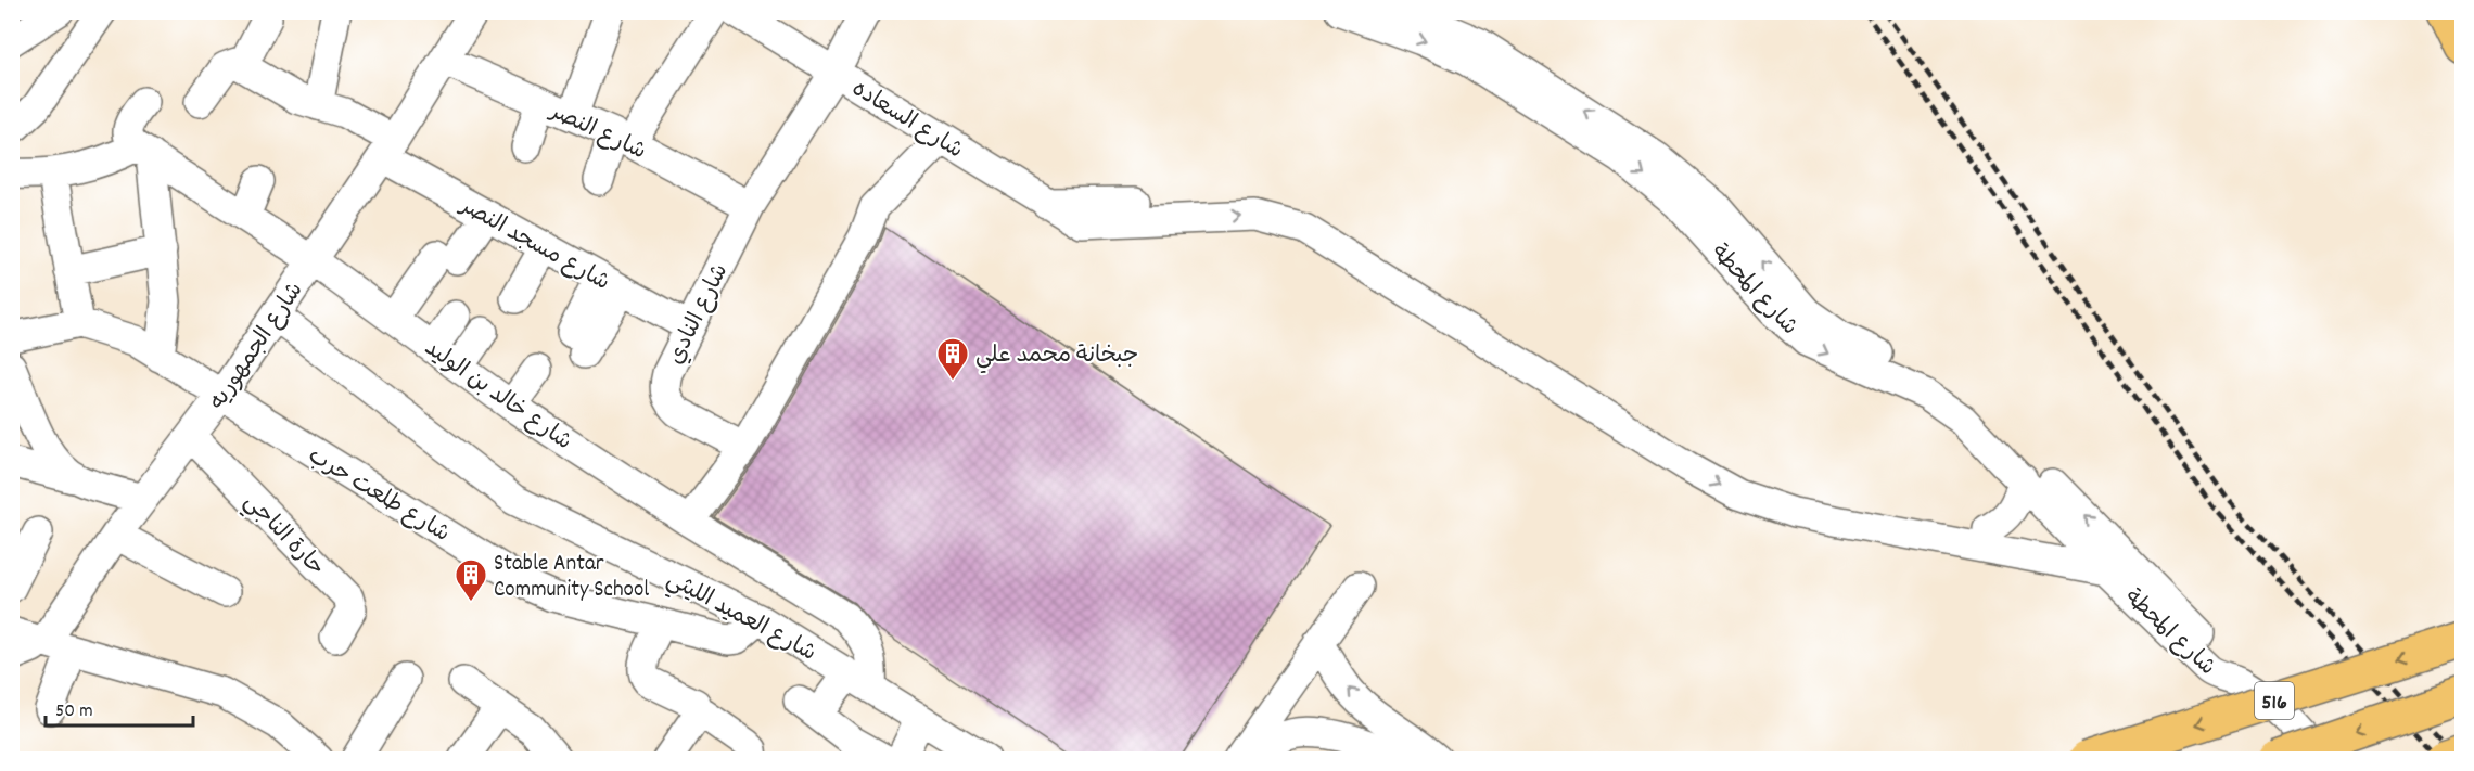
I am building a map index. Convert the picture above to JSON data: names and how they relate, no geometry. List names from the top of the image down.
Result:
{
  "streets": {
    "highway": ["516"],
    "street": [
      "شارع السعاده",
      "شارع النصر",
      "شارع مسجد النصر",
      "شارع المحطة",
      "شارع النادي",
      "شارع الجمهوريه",
      "شارع خالد بن الوليد",
      "شارع طلعت حرب",
      "حارة الناجي",
      "شارع العميد الليثي"
    ]
  },
  "crossings": [
    ["شارع السعاده", "شارع النادي"],
    ["شارع النصر", "شارع النادي"],
    ["شارع النصر", "شارع الجمهوريه"],
    ["شارع مسجد النصر", "شارع النادي"],
    ["شارع مسجد النصر", "شارع الجمهوريه"],
    ["شارع الجمهوريه", "شارع خالد بن الوليد"],
    ["شارع الجمهوريه", "شارع طلعت حرب"],
    ["شارع الجمهوريه", "حارة الناجي"],
    ["شارع الجمهوريه", "شارع العميد الليثي"],
    ["شارع خالد بن الوليد", "شارع العميد الليثي"],
    ["شارع طلعت حرب", "شارع العميد الليثي"]
  ],
  "places": {
    "building": ["جبخانة محمد علي", "Stable Antar Community School"]
  },
  "scale_bar": "50 m"
}
